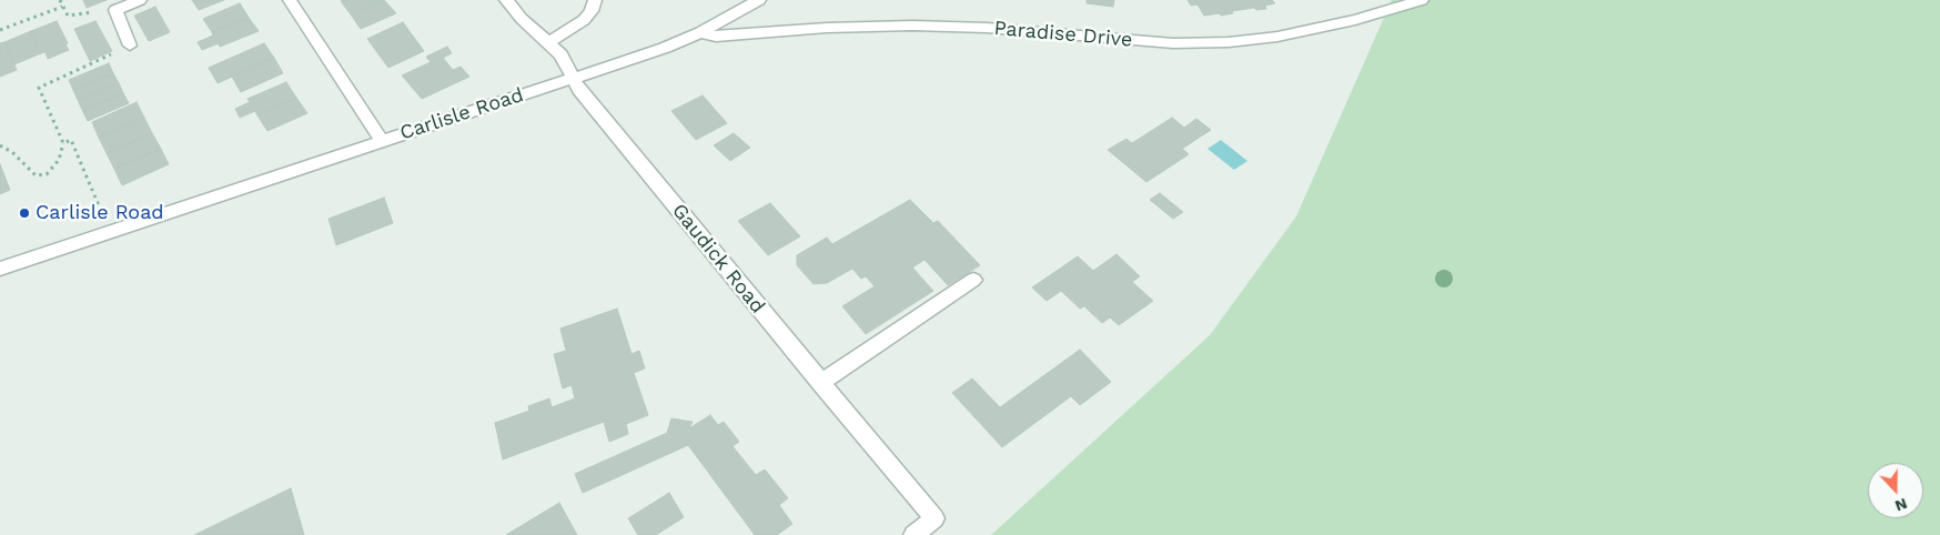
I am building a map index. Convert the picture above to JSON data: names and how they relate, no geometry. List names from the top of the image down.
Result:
{
  "streets": {
    "street": ["Paradise Drive", "Carlisle Road", "Gaudick Road"]
  },
  "crossings": [
    ["Paradise Drive", "Carlisle Road"],
    ["Carlisle Road", "Gaudick Road"]
  ],
  "places": ["Carlisle Road"],
  "north": "bottom"
}
